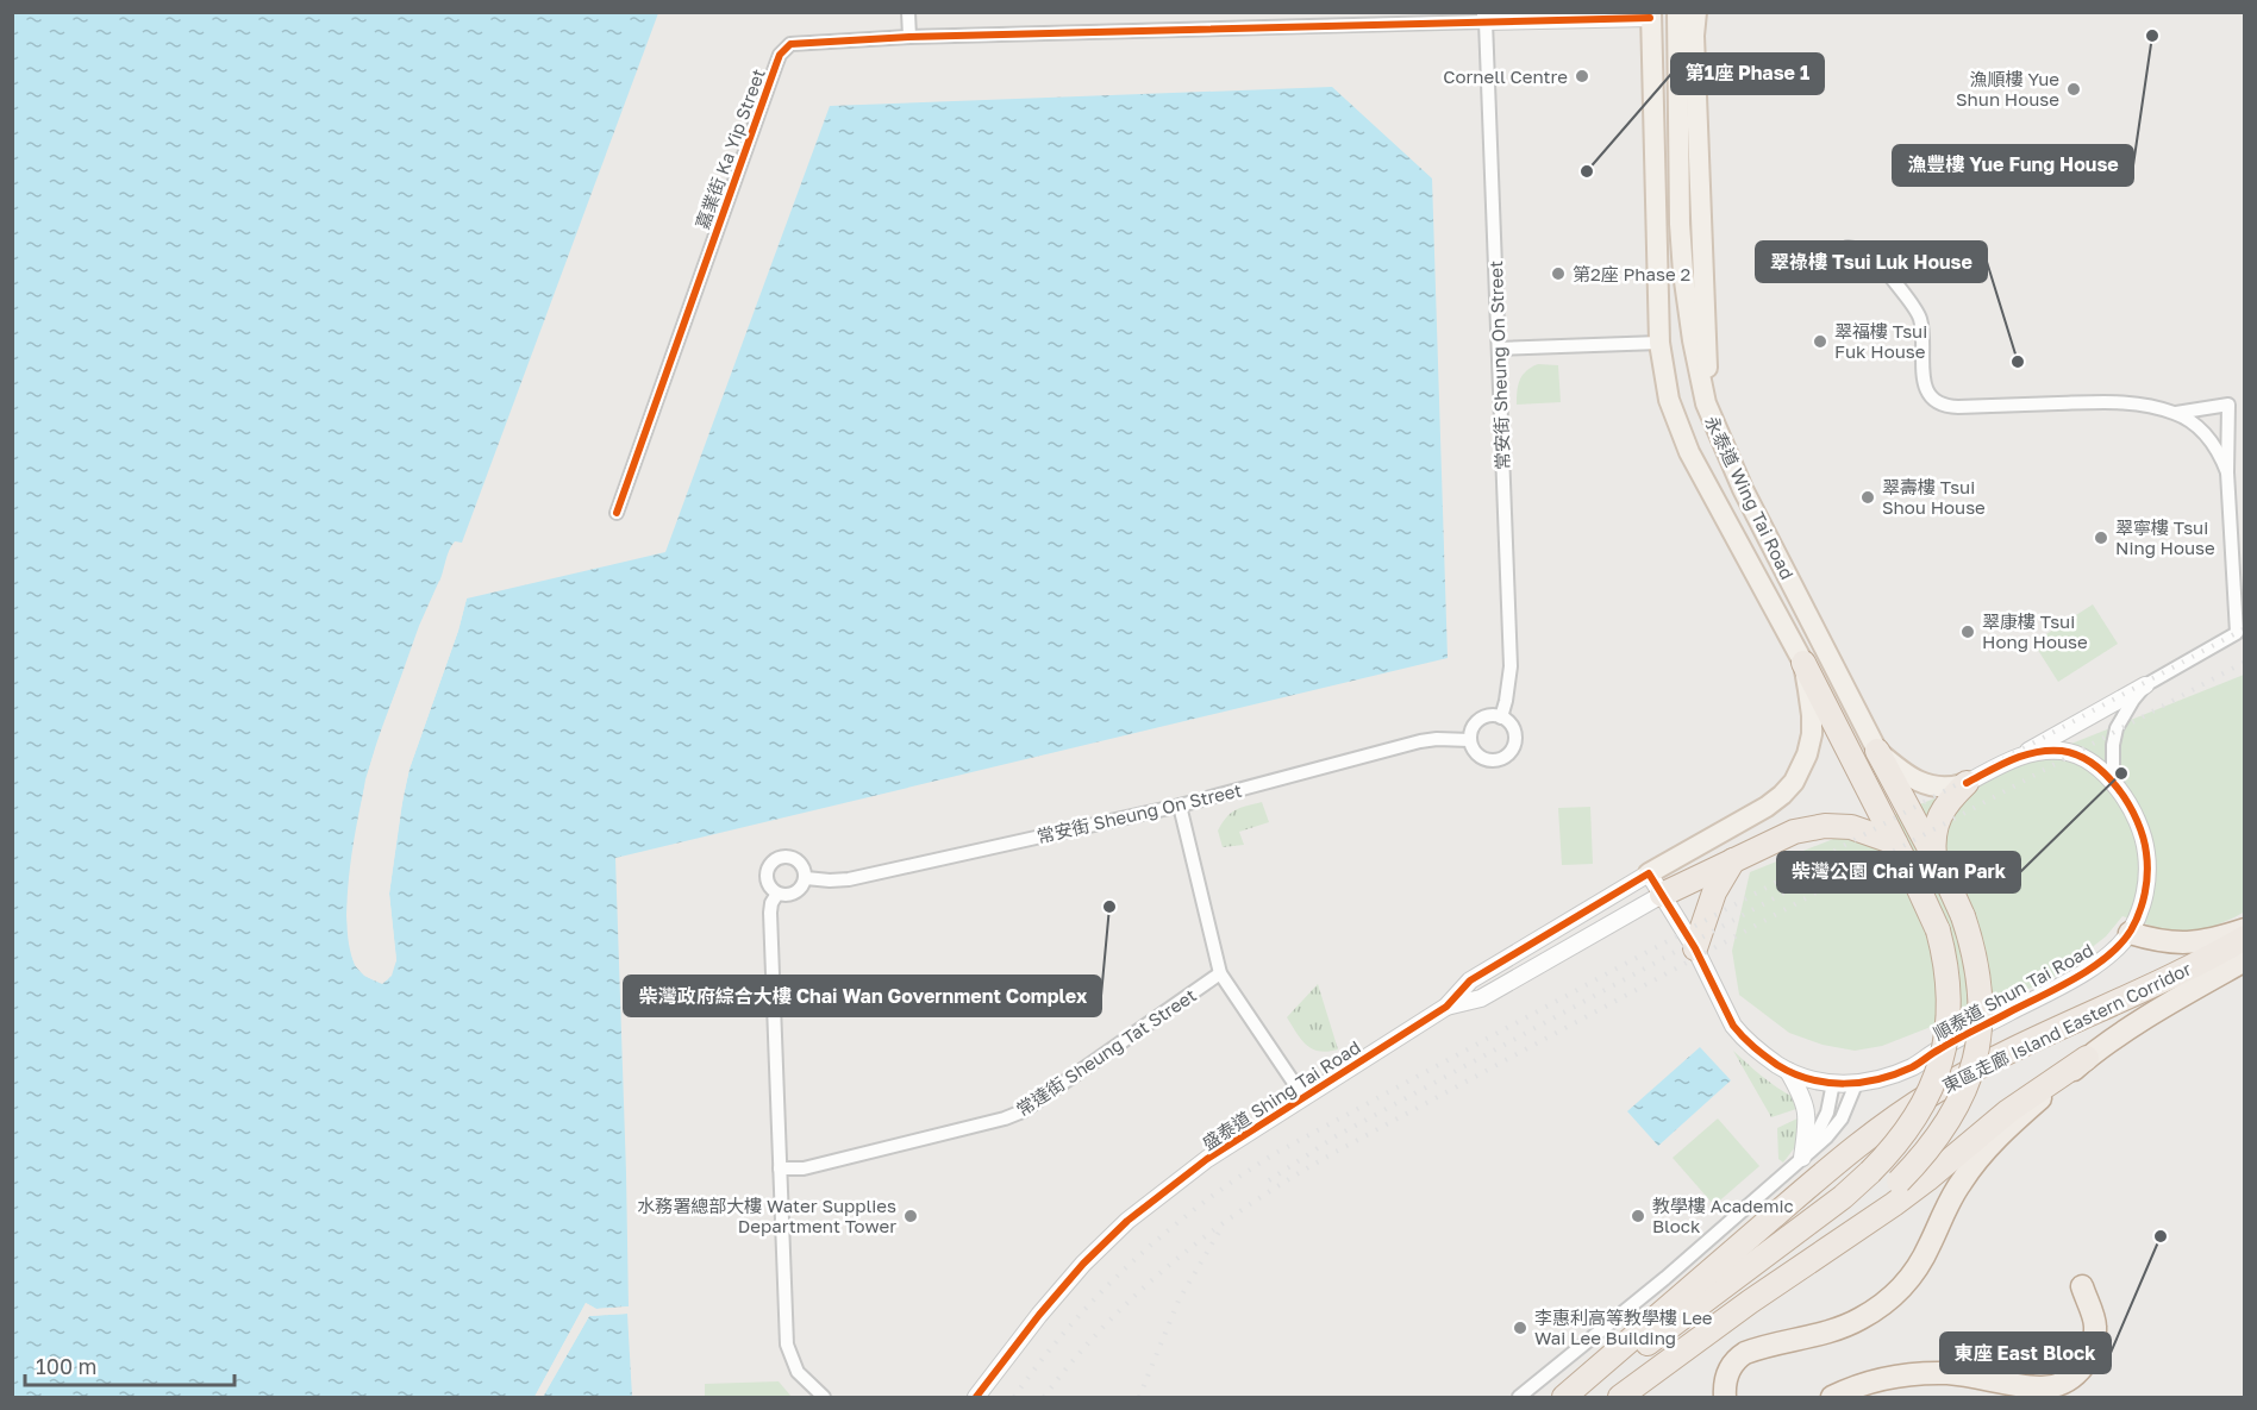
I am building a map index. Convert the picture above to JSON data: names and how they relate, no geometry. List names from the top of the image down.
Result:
{
  "streets": {
    "highway": ["東區走廊 Island Eastern Corridor"],
    "main road": ["永泰道 Wing Tai Road"],
    "street": [
      "嘉業街 Ka Yip Street",
      "常安街 Sheung On Street",
      "順泰道 Shun Tai Road",
      "常達街 Sheung Tat Street",
      "盛泰道 Shing Tai Road"
    ]
  },
  "crossings": [
    ["嘉業街 Ka Yip Street", "常安街 Sheung On Street"],
    ["嘉業街 Ka Yip Street", "永泰道 Wing Tai Road"],
    ["永泰道 Wing Tai Road", "順泰道 Shun Tai Road"],
    ["永泰道 Wing Tai Road", "盛泰道 Shing Tai Road"],
    ["順泰道 Shun Tai Road", "盛泰道 Shing Tai Road"]
  ],
  "places": [
    "漁豐樓 Yue Fung House",
    "Cornell Centre",
    "漁順樓 Yue Shun House",
    "第1座 Phase 1",
    "第2座 Phase 2",
    "翠福樓 Tsui Fuk House",
    "翠祿樓 Tsui Luk House",
    "翠壽樓 Tsui Shou House",
    "翠寧樓 Tsui Ning House",
    "翠康樓 Tsui Hong House",
    "柴灣公園 Chai Wan Park",
    "柴灣政府綜合大樓 Chai Wan Government Complex",
    "水務署總部大樓 Water Supplies Department Tower",
    "教學樓 Academic Block",
    "東座 East Block",
    "李惠利高等教學樓 Lee Wai Lee Building"
  ],
  "scale_bar": "100 m"
}
